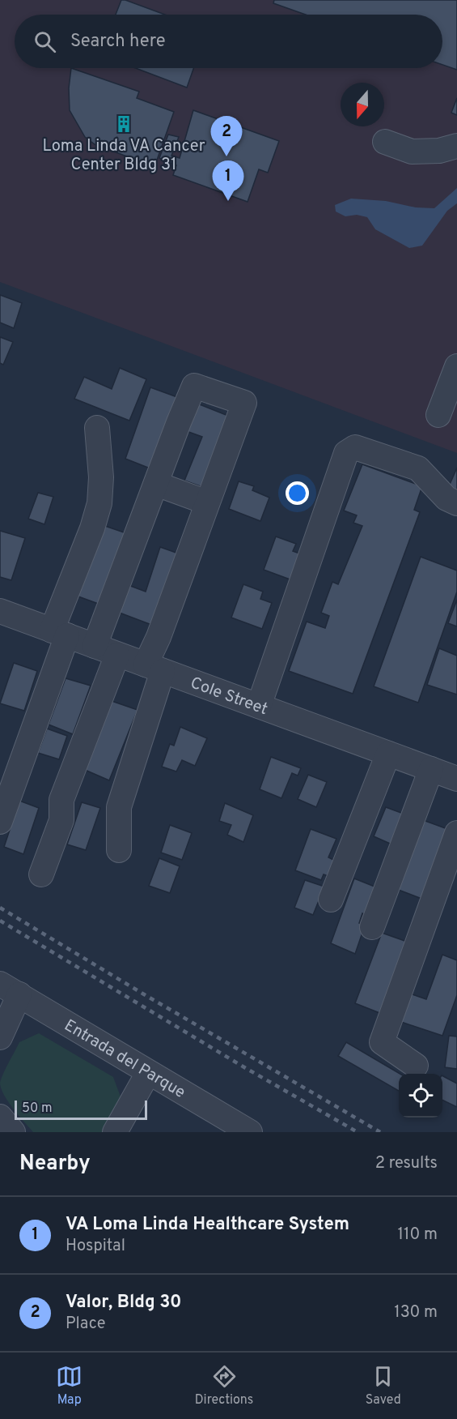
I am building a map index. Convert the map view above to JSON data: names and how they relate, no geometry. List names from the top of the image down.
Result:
{
  "streets": {
    "street": ["Cole Street", "Entrada del Parque"]
  },
  "places": {
    "building": ["Loma Linda VA Cancer Center Bldg 31"]
  },
  "scale_bar": "50 m",
  "north": "bottom",
  "page": {
    "search": "Search here",
    "pins": ["2", "1"],
    "scale": "50 m",
    "heading": ["Nearby", "2 results"],
    "list": [
      {
        "mark": "1",
        "name": "VA Loma Linda Healthcare System",
        "note": "Hospital",
        "value": "110 m"
      },
      {
        "mark": "2",
        "name": "Valor, Bldg 30",
        "note": "Place",
        "value": "130 m"
      }
    ],
    "nav": ["Map", "Directions", "Saved"]
  }
}
